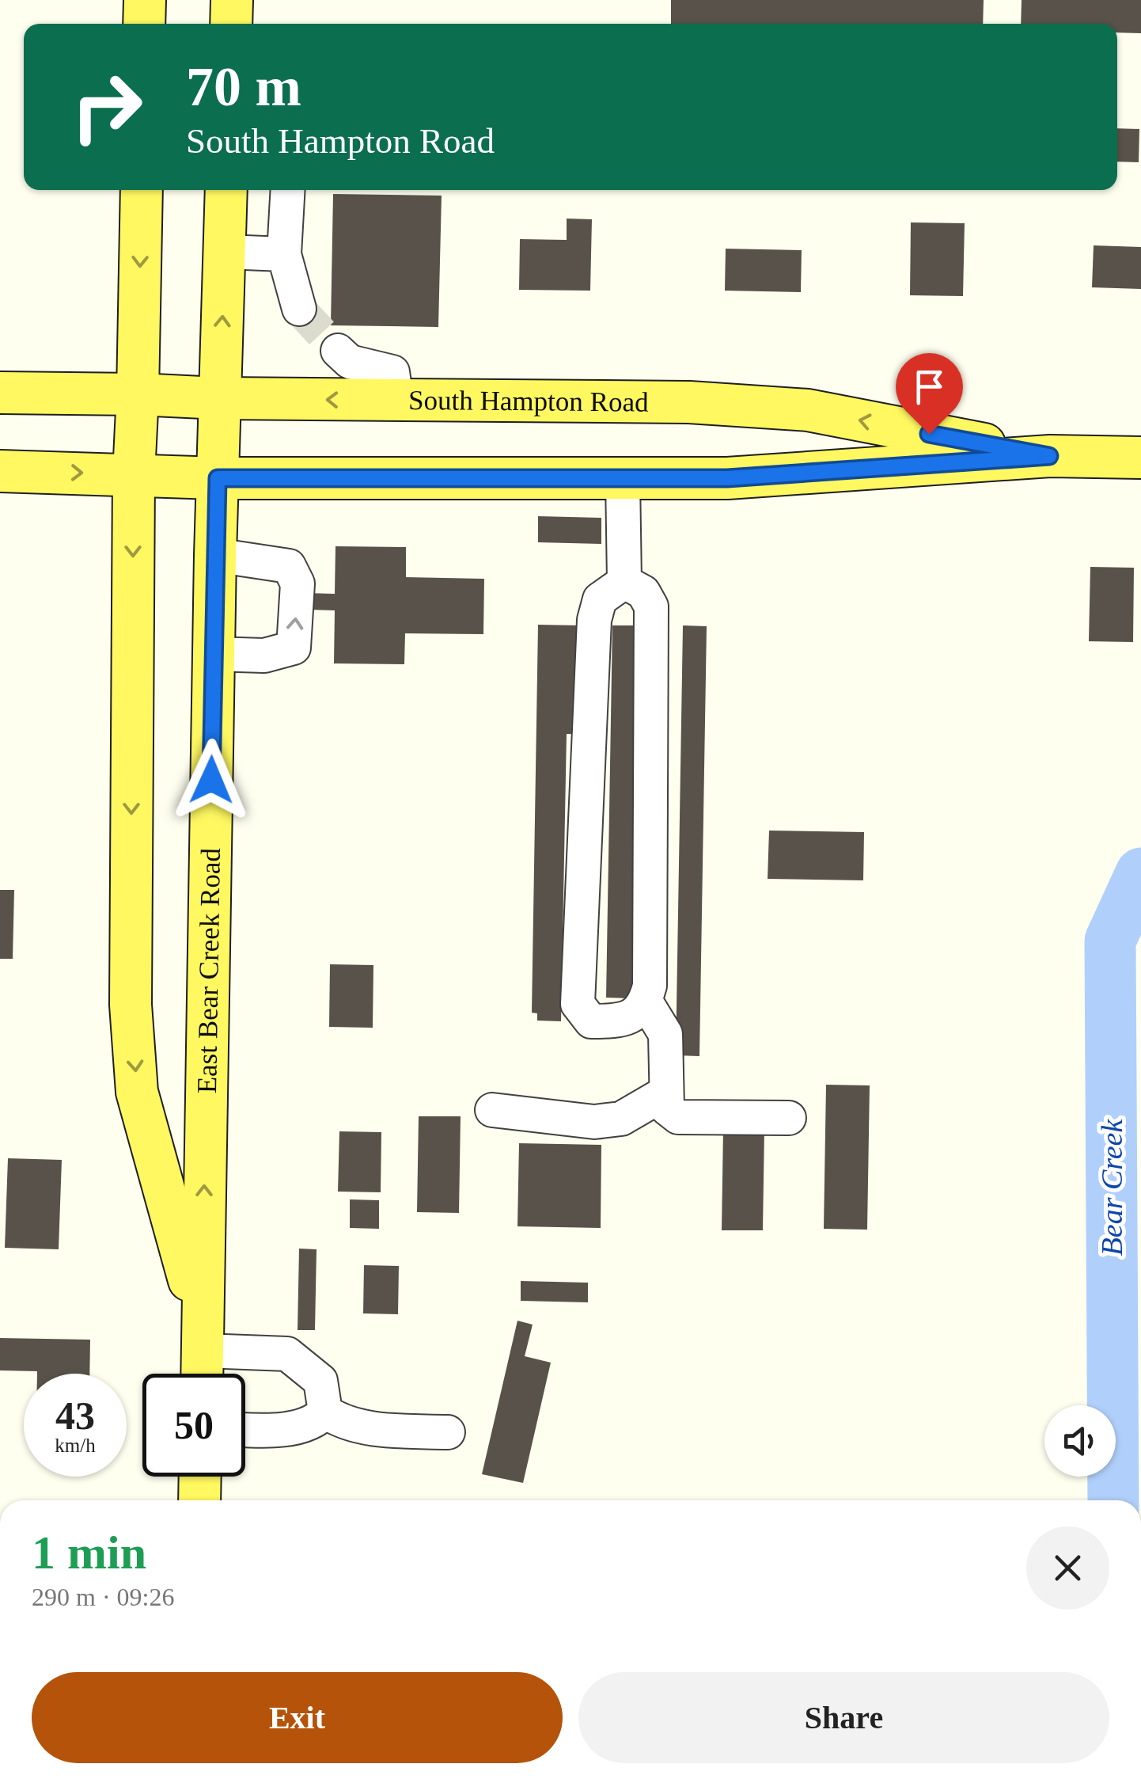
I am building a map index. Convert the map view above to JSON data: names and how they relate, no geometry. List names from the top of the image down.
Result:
{
  "streets": {
    "main road": ["South Hampton Road", "East Bear Creek Road"]
  },
  "crossings": [
    ["South Hampton Road", "East Bear Creek Road"]
  ],
  "water": ["Bear Creek"],
  "page": {
    "turn": ["70 m", "South Hampton Road"],
    "speed": "43 km/h",
    "limit": "50",
    "heading": ["1 min", "290 m · 09:26"],
    "buttons": ["Exit", "Share"]
  }
}
